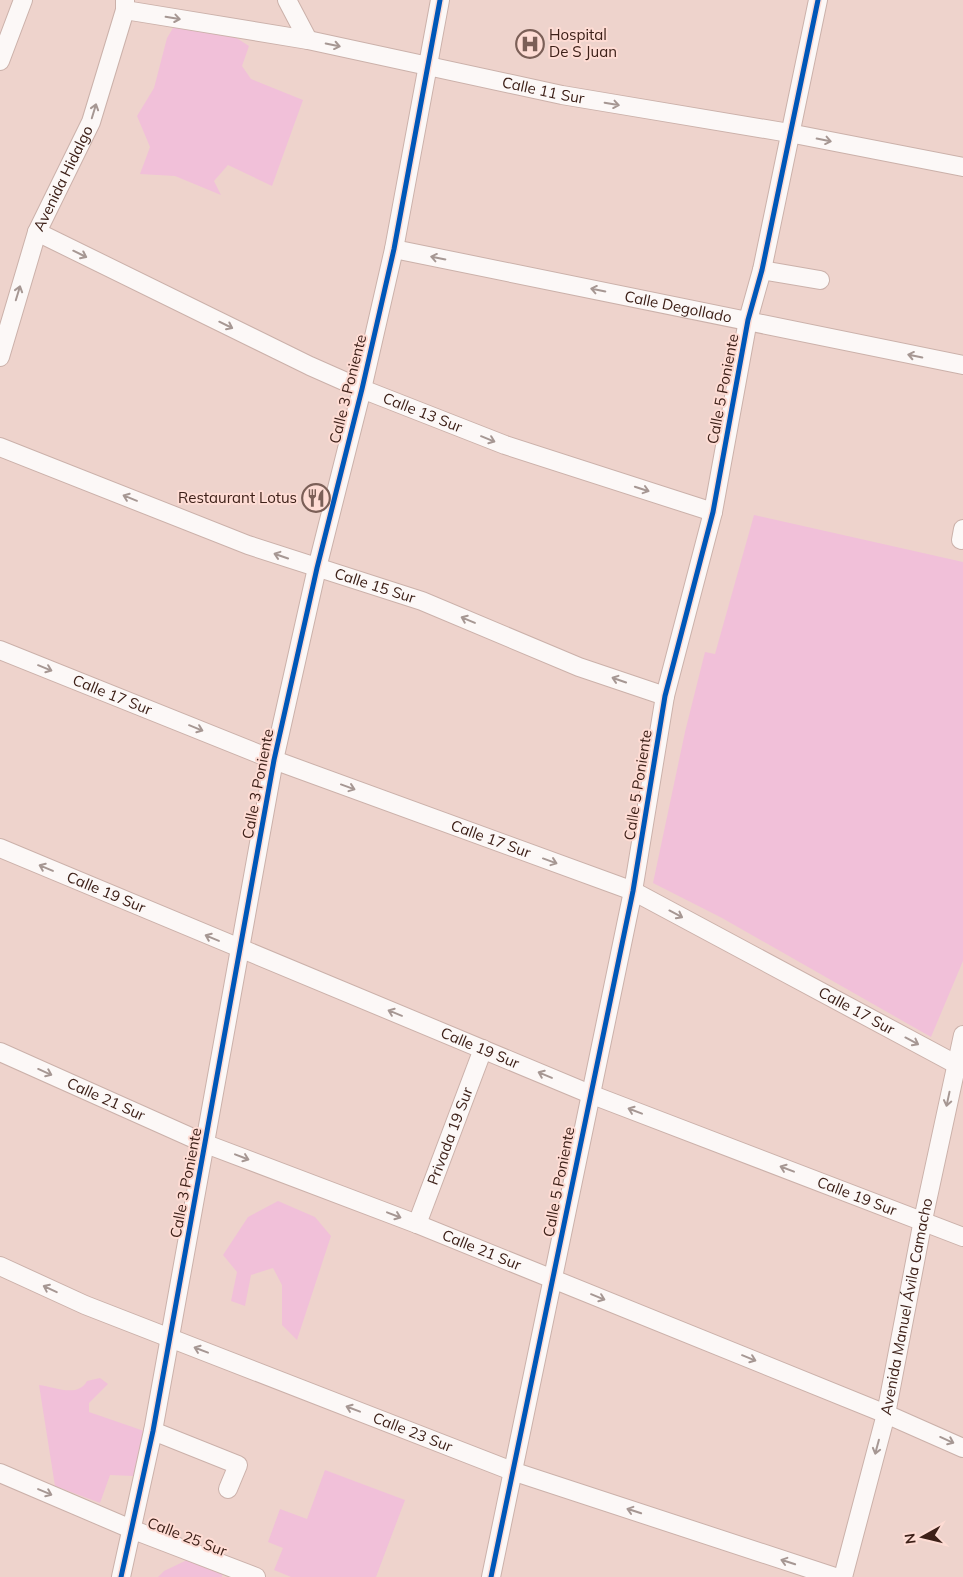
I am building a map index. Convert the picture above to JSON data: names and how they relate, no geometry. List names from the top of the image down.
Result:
{
  "streets": {
    "street": [
      "Calle 11 Sur",
      "Avenida Hidalgo",
      "Calle Degollado",
      "Calle 3 Poniente",
      "Calle 5 Poniente",
      "Calle 13 Sur",
      "Calle 15 Sur",
      "Calle 17 Sur",
      "Calle 19 Sur",
      "Calle 21 Sur",
      "Privada 19 Sur",
      "Avenida Manuel Ávila Camacho",
      "Calle 23 Sur",
      "Calle 25 Sur"
    ]
  },
  "crossings": [
    ["Calle 11 Sur", "Avenida Hidalgo"],
    ["Calle 11 Sur", "Calle 3 Poniente"],
    ["Calle 11 Sur", "Calle 5 Poniente"],
    ["Avenida Hidalgo", "Calle 13 Sur"],
    ["Calle Degollado", "Calle 3 Poniente"],
    ["Calle Degollado", "Calle 5 Poniente"],
    ["Calle 3 Poniente", "Calle 13 Sur"],
    ["Calle 3 Poniente", "Calle 15 Sur"],
    ["Calle 3 Poniente", "Calle 17 Sur"],
    ["Calle 3 Poniente", "Calle 19 Sur"],
    ["Calle 3 Poniente", "Calle 21 Sur"],
    ["Calle 3 Poniente", "Calle 23 Sur"],
    ["Calle 3 Poniente", "Calle 25 Sur"],
    ["Calle 5 Poniente", "Calle 13 Sur"],
    ["Calle 5 Poniente", "Calle 15 Sur"],
    ["Calle 5 Poniente", "Calle 17 Sur"],
    ["Calle 5 Poniente", "Calle 19 Sur"],
    ["Calle 5 Poniente", "Calle 21 Sur"],
    ["Calle 5 Poniente", "Calle 23 Sur"],
    ["Calle 17 Sur", "Avenida Manuel Ávila Camacho"],
    ["Calle 19 Sur", "Privada 19 Sur"],
    ["Calle 19 Sur", "Avenida Manuel Ávila Camacho"],
    ["Calle 21 Sur", "Privada 19 Sur"],
    ["Calle 21 Sur", "Avenida Manuel Ávila Camacho"]
  ],
  "one_way": [
    "Calle 11 Sur",
    "Avenida Hidalgo",
    "Calle Degollado",
    "Calle 13 Sur",
    "Calle 15 Sur",
    "Calle 17 Sur",
    "Calle 19 Sur",
    "Calle 21 Sur",
    "Avenida Manuel Ávila Camacho",
    "Calle 23 Sur",
    "Calle 25 Sur"
  ],
  "places": {
    "hospital": ["Hospital De S Juan"],
    "restaurant": ["Restaurant Lotus"]
  },
  "north": "left"
}
